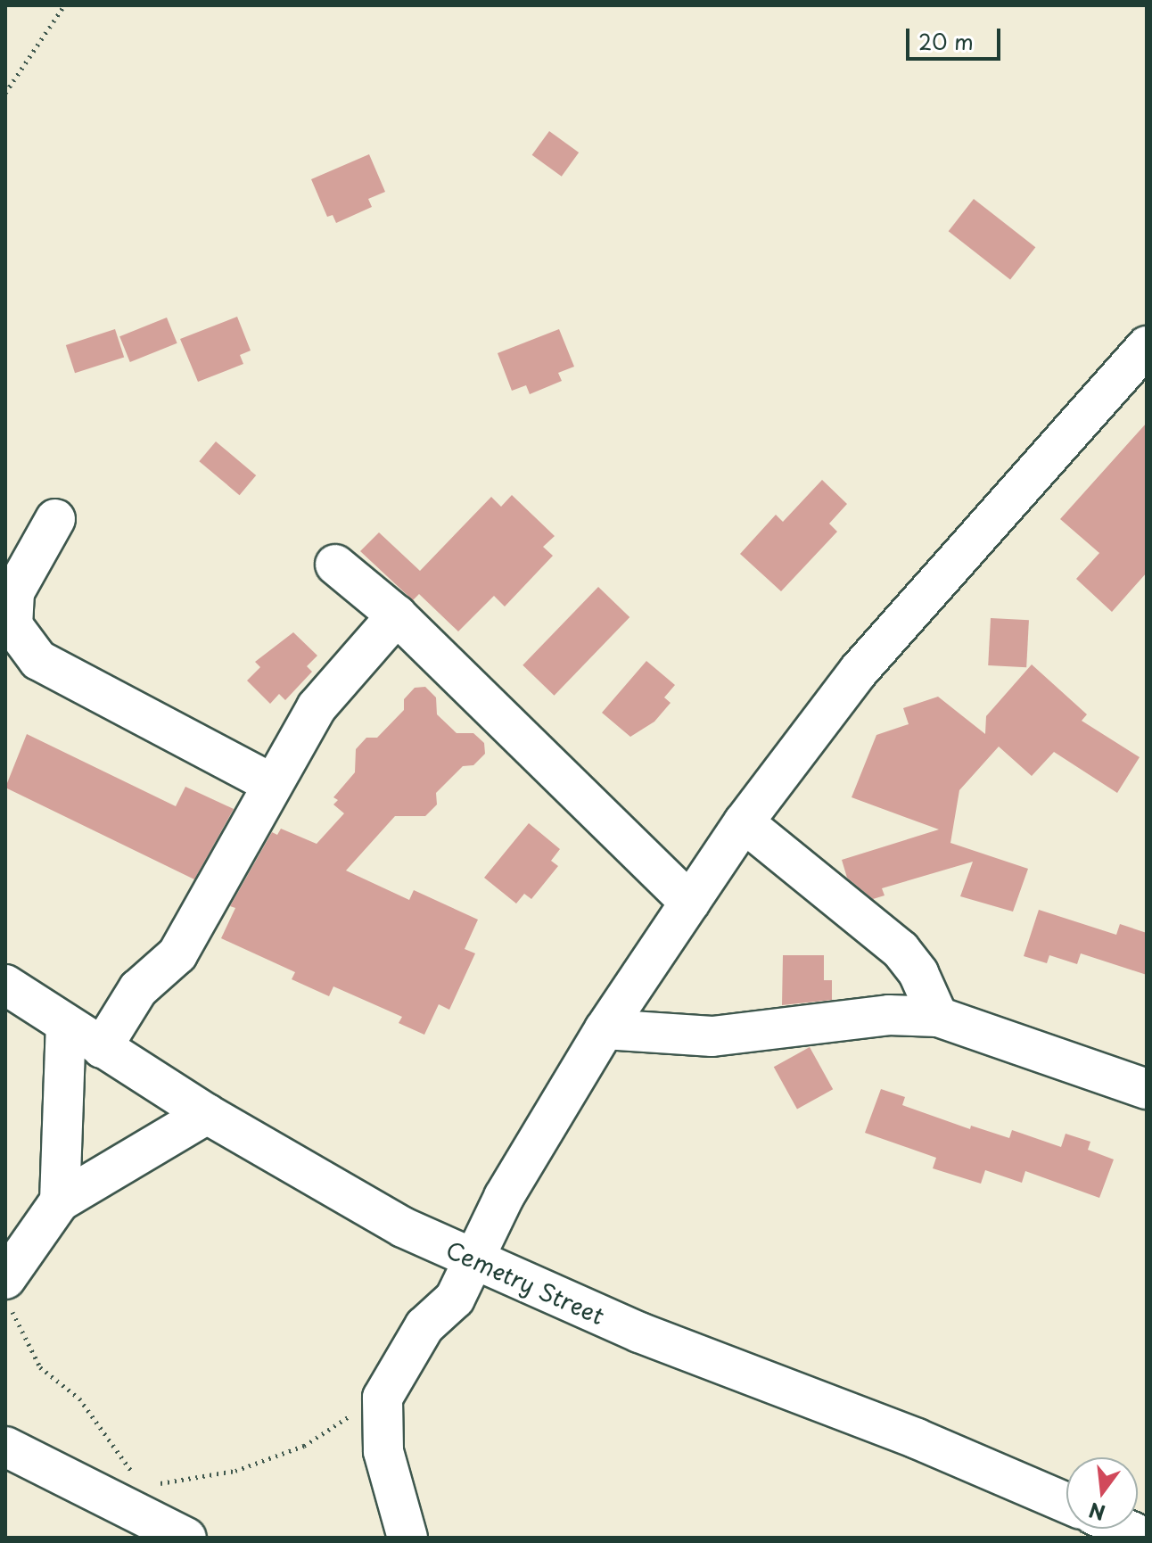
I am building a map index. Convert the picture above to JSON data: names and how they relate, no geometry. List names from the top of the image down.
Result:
{
  "streets": {
    "street": ["Cemetry Street"]
  },
  "scale_bar": "20 m",
  "north": "bottom"
}
